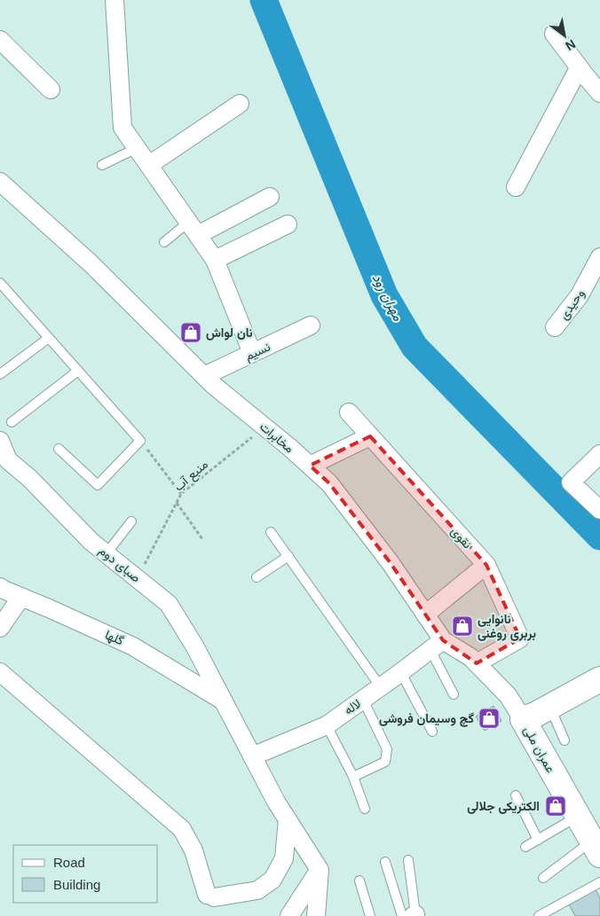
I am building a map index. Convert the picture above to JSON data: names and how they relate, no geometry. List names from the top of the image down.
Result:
{
  "streets": {
    "main road": ["عمران ملی"],
    "street": [
      "وحیدی",
      "نسیم",
      "مخابرات",
      "نقوی",
      "صبای دوم",
      "گلها",
      "لاله"
    ],
    "path": ["منبع آب"]
  },
  "crossings": [
    ["نسیم", "مخابرات"],
    ["مخابرات", "منبع آب"],
    ["مخابرات", "نقوی"],
    ["مخابرات", "لاله"],
    ["مخابرات", "عمران ملی"],
    ["منبع آب", "صبای دوم"],
    ["صبای دوم", "گلها"],
    ["صبای دوم", "لاله"]
  ],
  "water": ["مهران رود"],
  "places": {
    "shop": [
      "نان لواش",
      "نانوایی بربری روغنی",
      "گچ وسیمان فروشی",
      "الکتریکی جلالی"
    ]
  },
  "legend": ["Road", "Building"],
  "north": "bottom right"
}
